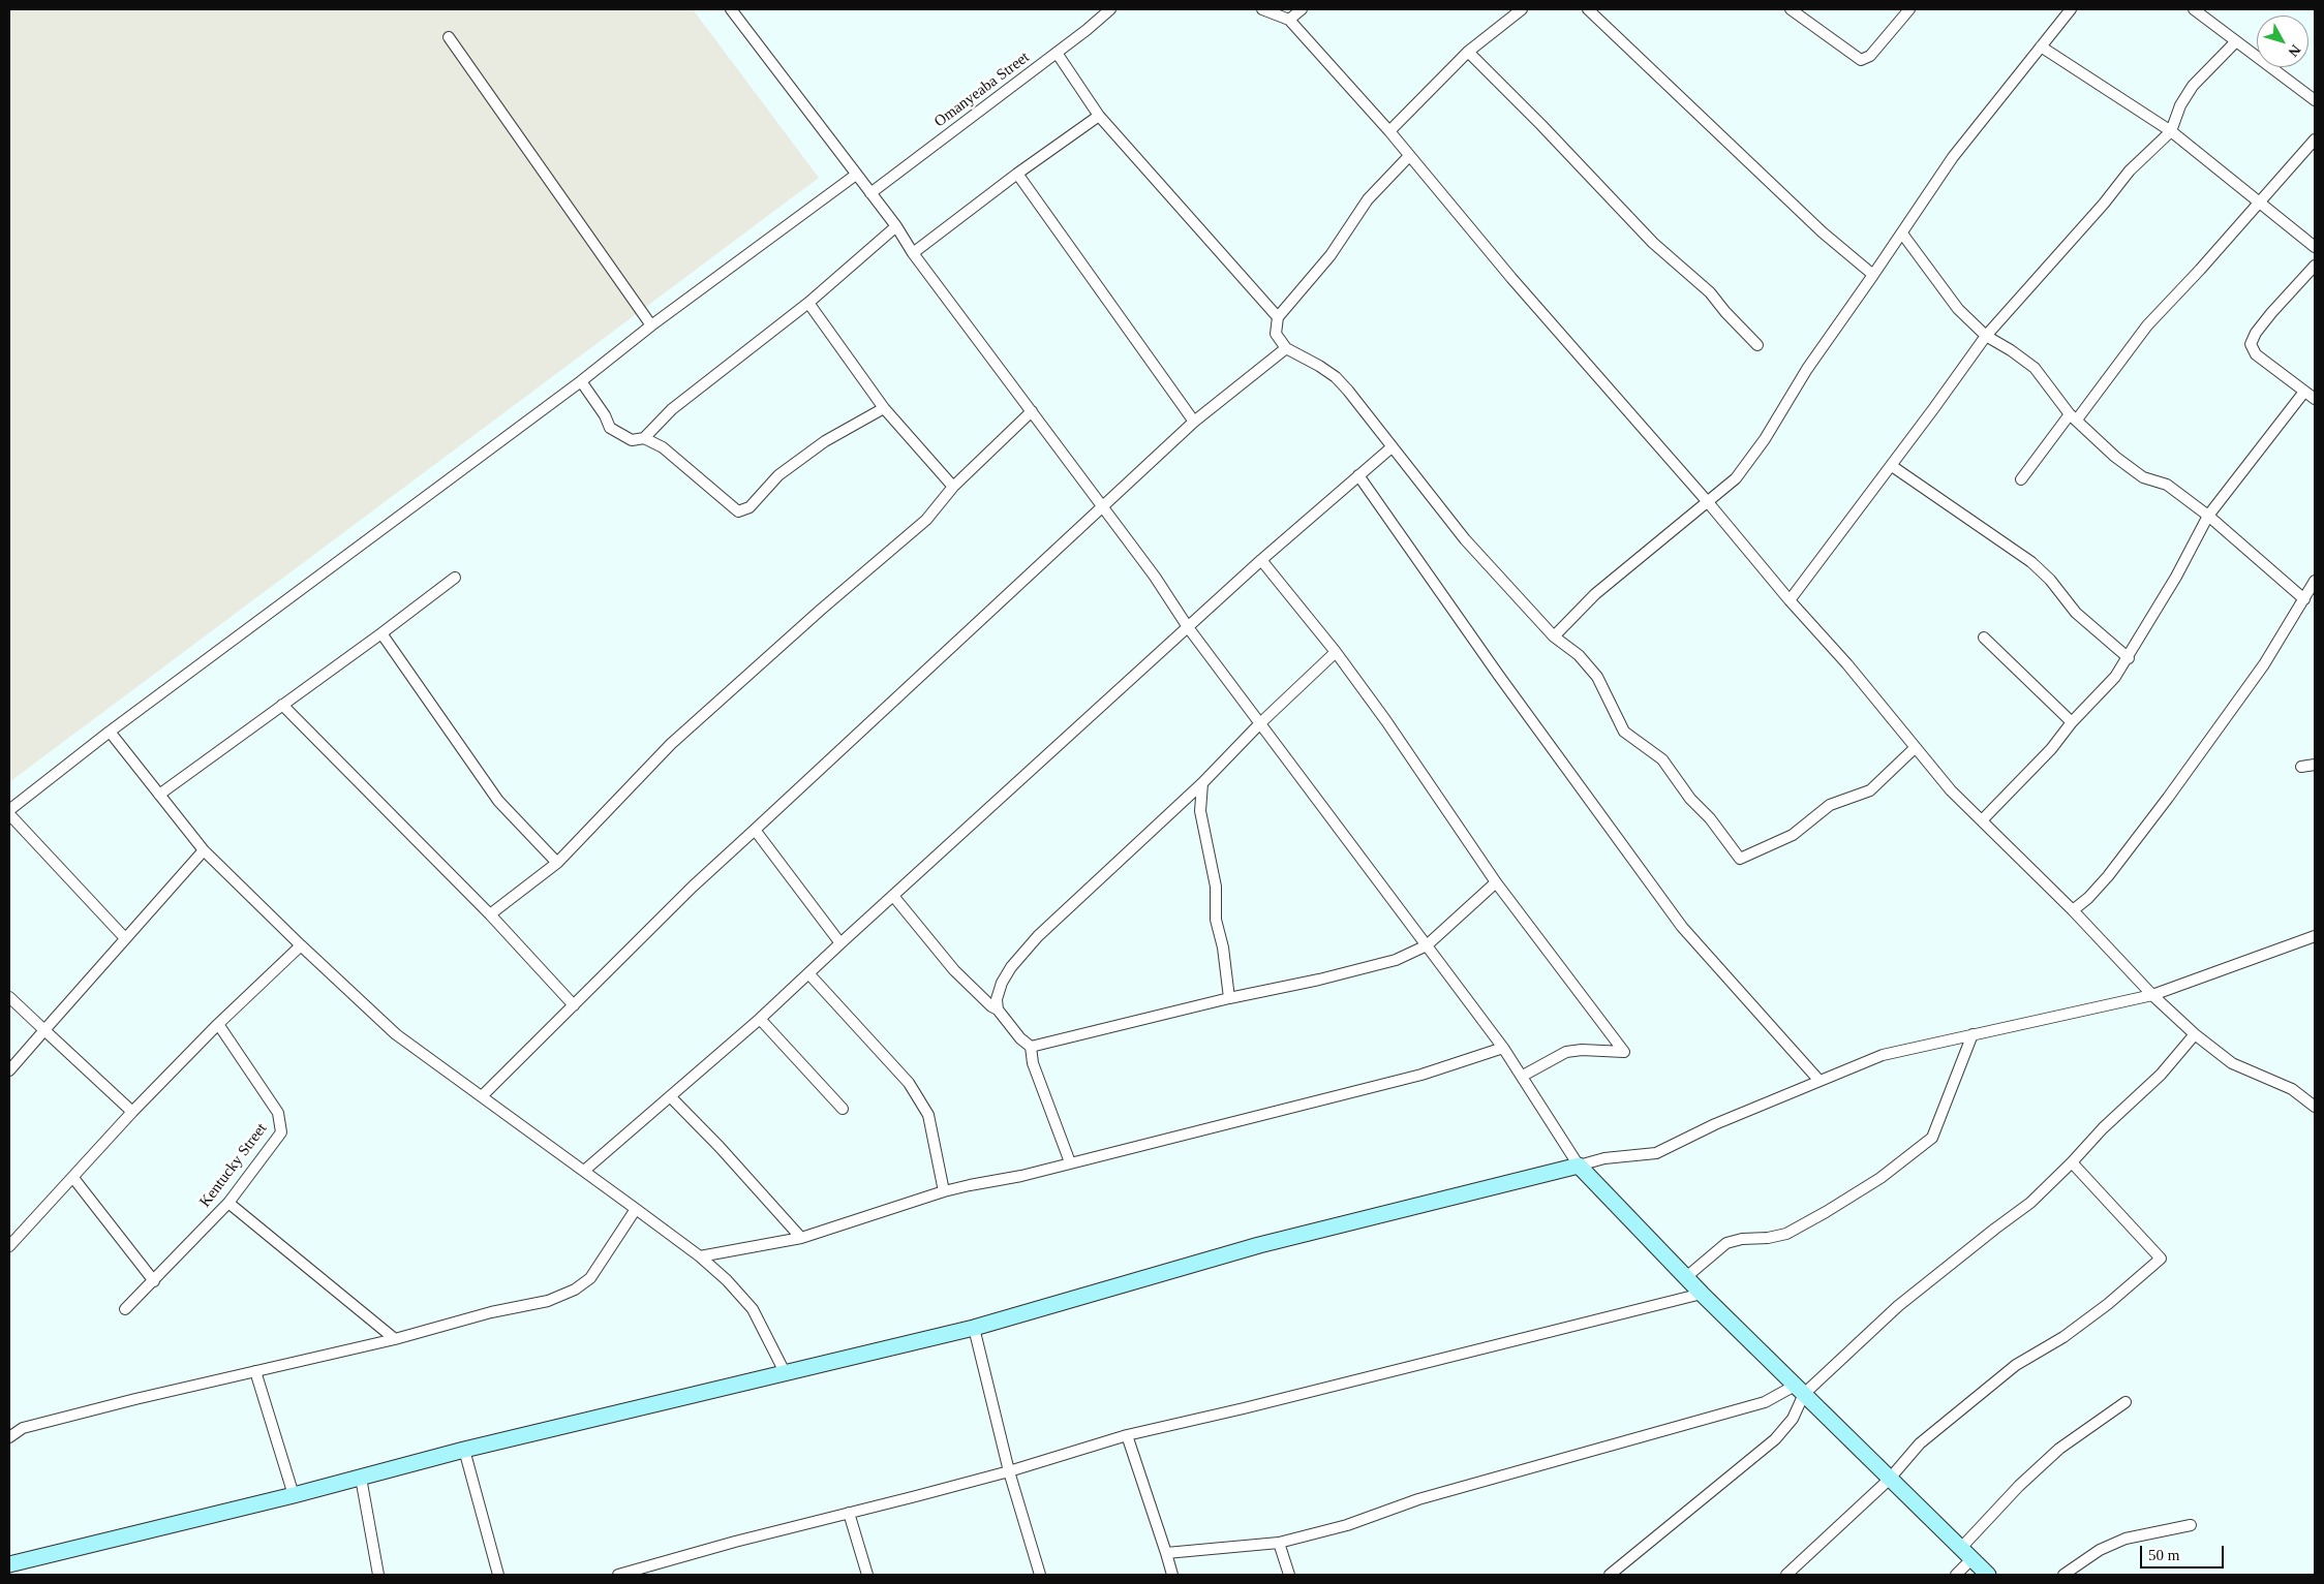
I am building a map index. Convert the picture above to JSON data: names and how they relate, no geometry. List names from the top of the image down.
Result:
{
  "streets": {
    "street": ["Omanyeaba Street", "Kentucky Street"]
  },
  "scale_bar": "50 m",
  "north": "bottom right"
}
